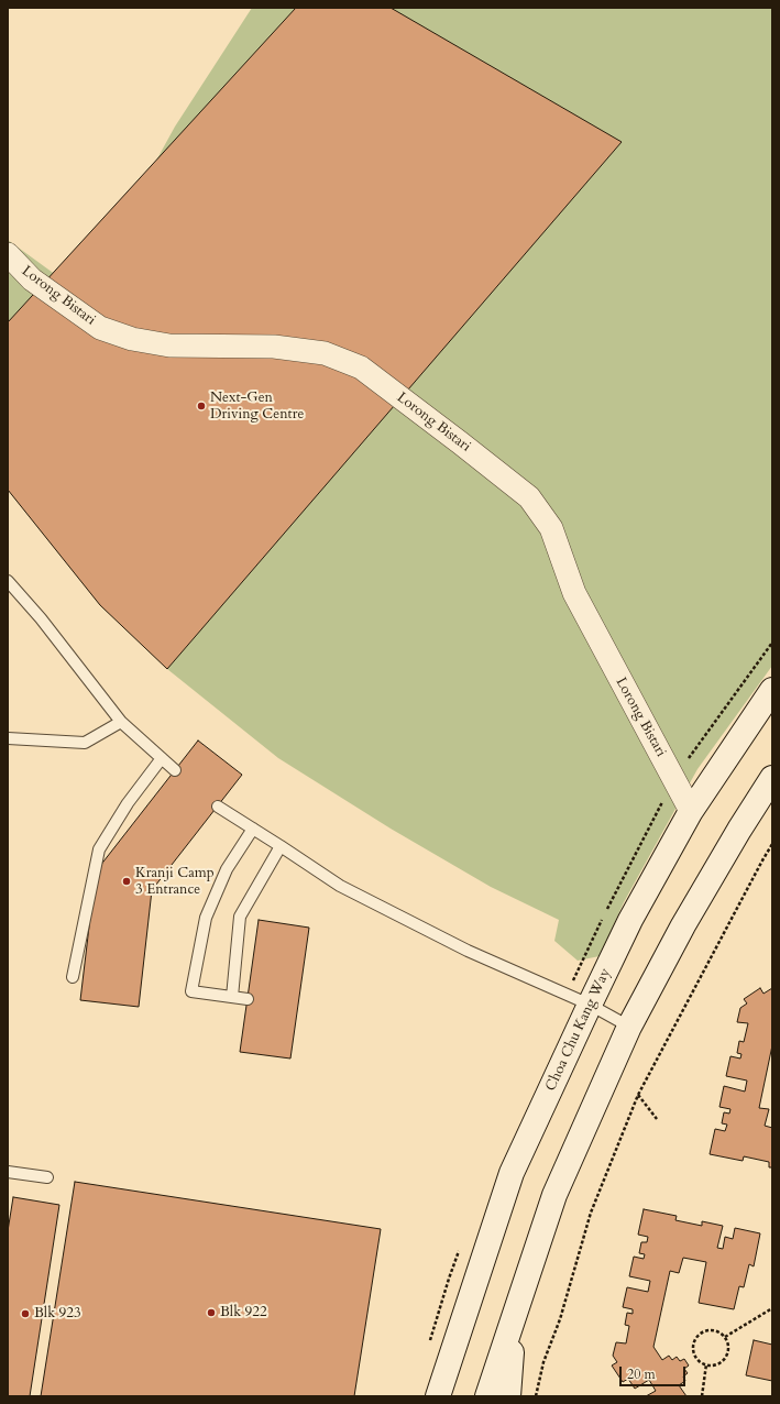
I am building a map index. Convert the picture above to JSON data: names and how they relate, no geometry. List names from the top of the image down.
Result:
{
  "streets": {
    "main road": ["Choa Chu Kang Way"],
    "street": ["Lorong Bistari"]
  },
  "crossings": [
    ["Lorong Bistari", "Choa Chu Kang Way"]
  ],
  "places": [
    "Next-Gen Driving Centre",
    "Kranji Camp 3 Entrance",
    "Blk 922",
    "Blk 923"
  ],
  "scale_bar": "20 m"
}
